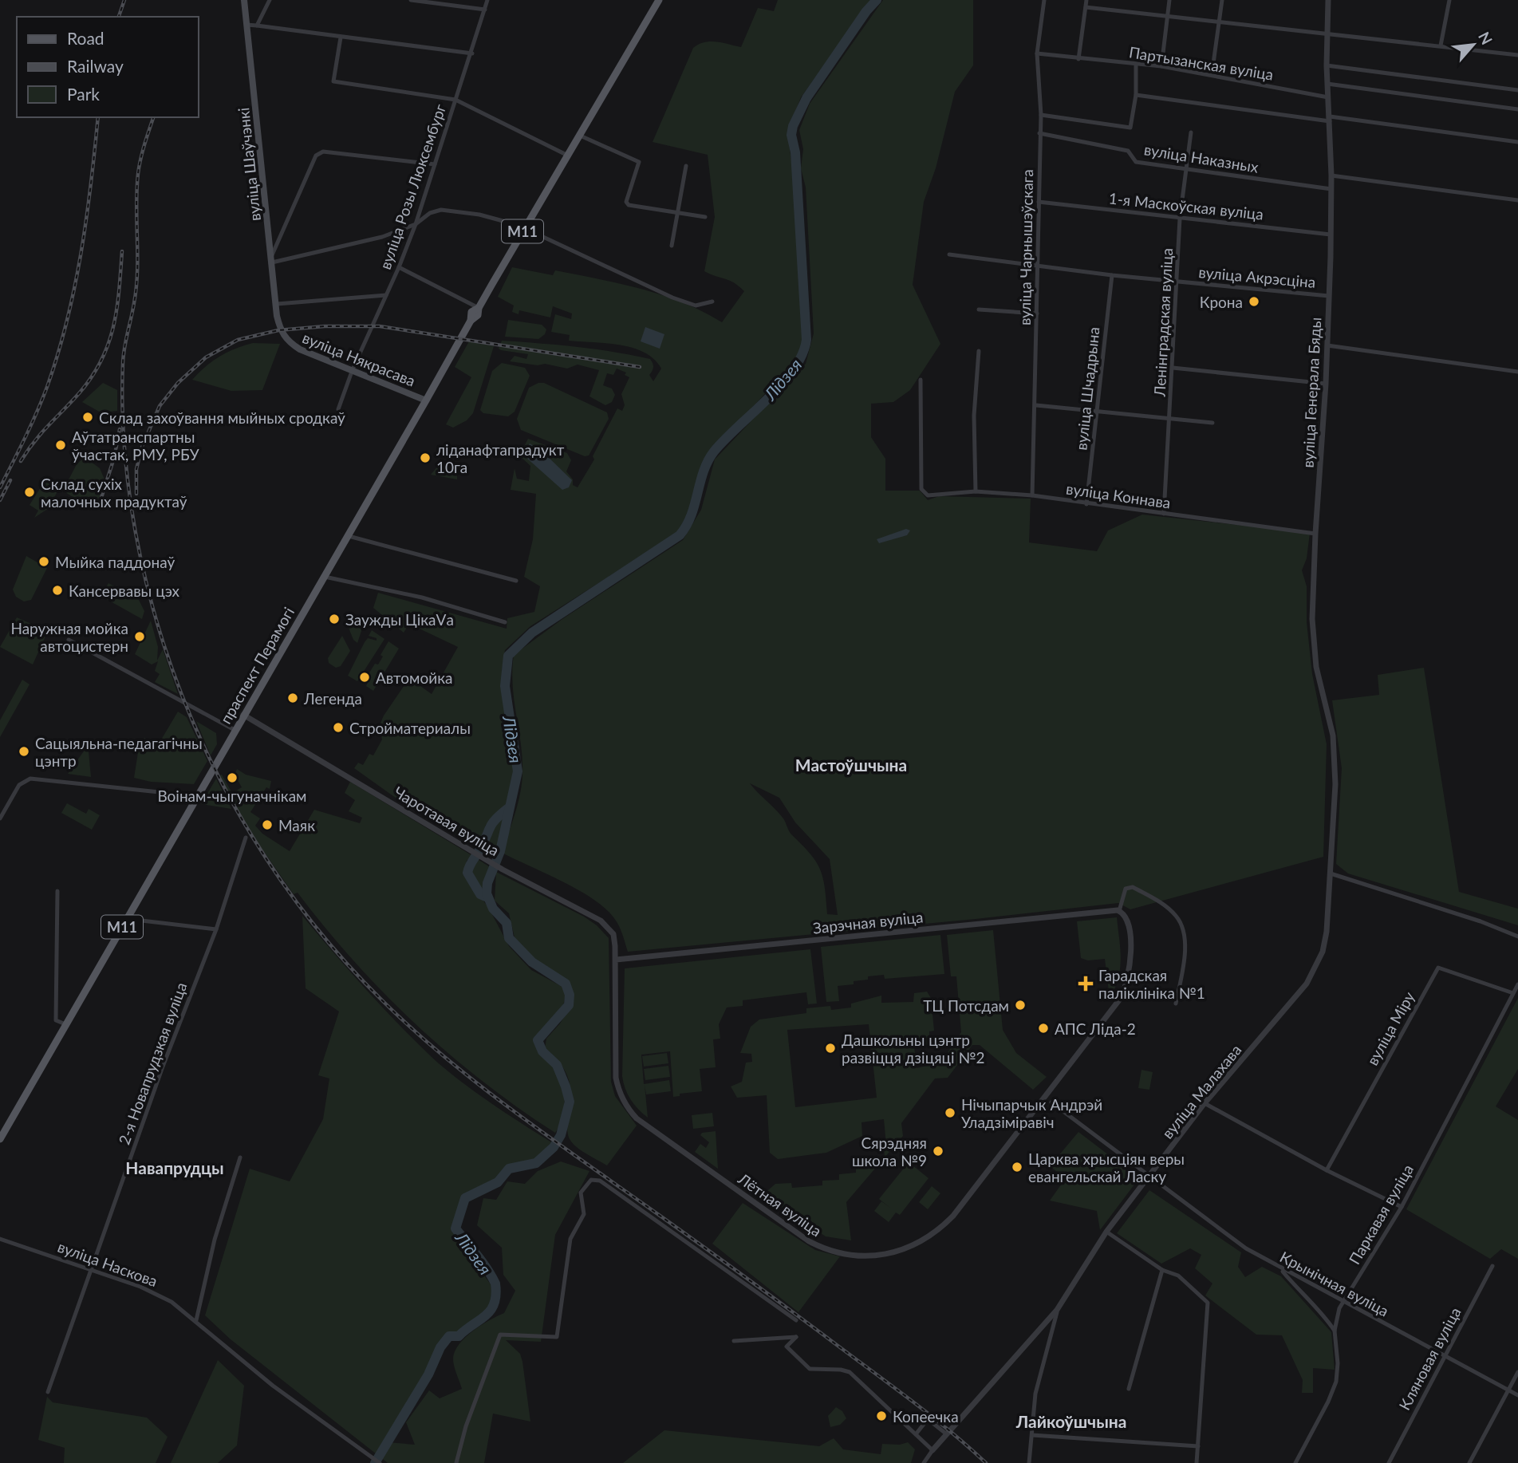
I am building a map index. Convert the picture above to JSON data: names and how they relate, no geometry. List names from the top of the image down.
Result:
{
  "streets": {
    "main road": [
      "вуліца Шаўчэнкі",
      "М11",
      "вуліца Някрасава",
      "праспект Перамогі"
    ],
    "street": [
      "Партызанская вуліца",
      "вуліца Наказных",
      "вуліца Розы Люксембург",
      "1-я Маскоўская вуліца",
      "вуліца Чарнышэўскага",
      "вуліца Акрэсціна",
      "Ленінградская вуліца",
      "вуліца Шчадрына",
      "вуліца Генерала Бяды",
      "вуліца Коннава",
      "Чаротавая вуліца",
      "Зарэчная вуліца",
      "вуліца Міру",
      "2-я Новапрудзкая вуліца",
      "вуліца Малахава",
      "Лётная вуліца",
      "Паркавая вуліца",
      "вуліца Наскова",
      "Крынічная вуліца",
      "Кляновая вуліца"
    ]
  },
  "crossings": [
    ["Партызанская вуліца", "вуліца Чарнышэўскага"],
    ["Партызанская вуліца", "вуліца Генерала Бяды"],
    ["вуліца Наказных", "вуліца Чарнышэўскага"],
    ["вуліца Наказных", "Ленінградская вуліца"],
    ["вуліца Наказных", "вуліца Генерала Бяды"],
    ["вуліца Шаўчэнкі", "вуліца Някрасава"],
    ["вуліца Розы Люксембург", "вуліца Някрасава"],
    ["1-я Маскоўская вуліца", "вуліца Чарнышэўскага"],
    ["1-я Маскоўская вуліца", "Ленінградская вуліца"],
    ["1-я Маскоўская вуліца", "вуліца Генерала Бяды"],
    ["вуліца Чарнышэўскага", "вуліца Акрэсціна"],
    ["вуліца Чарнышэўскага", "вуліца Коннава"],
    ["вуліца Акрэсціна", "Ленінградская вуліца"],
    ["вуліца Акрэсціна", "вуліца Шчадрына"],
    ["вуліца Акрэсціна", "вуліца Генерала Бяды"],
    ["Ленінградская вуліца", "вуліца Коннава"],
    ["вуліца Някрасава", "праспект Перамогі"],
    ["вуліца Шчадрына", "вуліца Коннава"],
    ["вуліца Генерала Бяды", "вуліца Коннава"],
    ["вуліца Генерала Бяды", "вуліца Малахава"],
    ["праспект Перамогі", "Чаротавая вуліца"],
    ["Чаротавая вуліца", "Зарэчная вуліца"],
    ["Чаротавая вуліца", "Лётная вуліца"],
    ["Зарэчная вуліца", "Лётная вуліца"],
    ["вуліца Міру", "Паркавая вуліца"],
    ["2-я Новапрудзкая вуліца", "вуліца Наскова"],
    ["вуліца Малахава", "Крынічная вуліца"],
    ["Паркавая вуліца", "Крынічная вуліца"],
    ["Крынічная вуліца", "Кляновая вуліца"]
  ],
  "districts": ["Мастоўшчына", "Навапрудцы", "Лайкоўшчына"],
  "water": ["Лідзея"],
  "places": {
    "other": [
      "Крона",
      "Склад захоўвання мыйных сродкаў",
      "Аўтатранспартны ўчастак, РМУ, РБУ",
      "ліданафтапрадукт 10га",
      "Склад сухіх малочных прадуктаў",
      "Мыйка паддонаў",
      "Кансервавы цэх",
      "Заужды ЦікаVа",
      "Наружная мойка автоцистерн",
      "Автомойка",
      "Легенда",
      "Стройматериалы",
      "Сацыяльна-педагагічны цэнтр",
      "Воінам-чыгуначнікам",
      "Маяк",
      "ТЦ Потсдам",
      "АПС Ліда-2",
      "Дашкольны цэнтр развіцця дзіцяці №2",
      "Нічыпарчык Андрэй Уладзіміравіч",
      "Сярэдняя школа №9",
      "Царква хрысціян веры евангельскай Ласку",
      "Копеечка"
    ],
    "health": ["Гарадская паліклініка №1"]
  },
  "legend": ["Road", "Railway", "Park"],
  "north": "top right"
}
